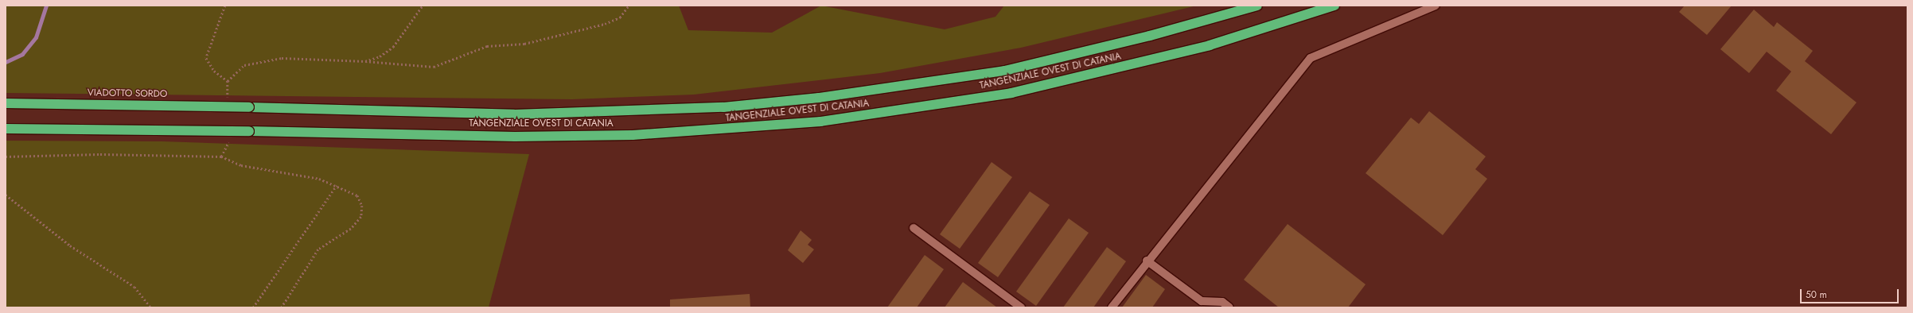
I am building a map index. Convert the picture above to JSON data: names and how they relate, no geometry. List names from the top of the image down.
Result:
{
  "streets": {
    "highway": ["TANGENZIALE OVEST DI CATANIA", "VIADOTTO SORDO"]
  },
  "crossings": [
    ["TANGENZIALE OVEST DI CATANIA", "VIADOTTO SORDO"]
  ],
  "scale_bar": "50 m"
}
